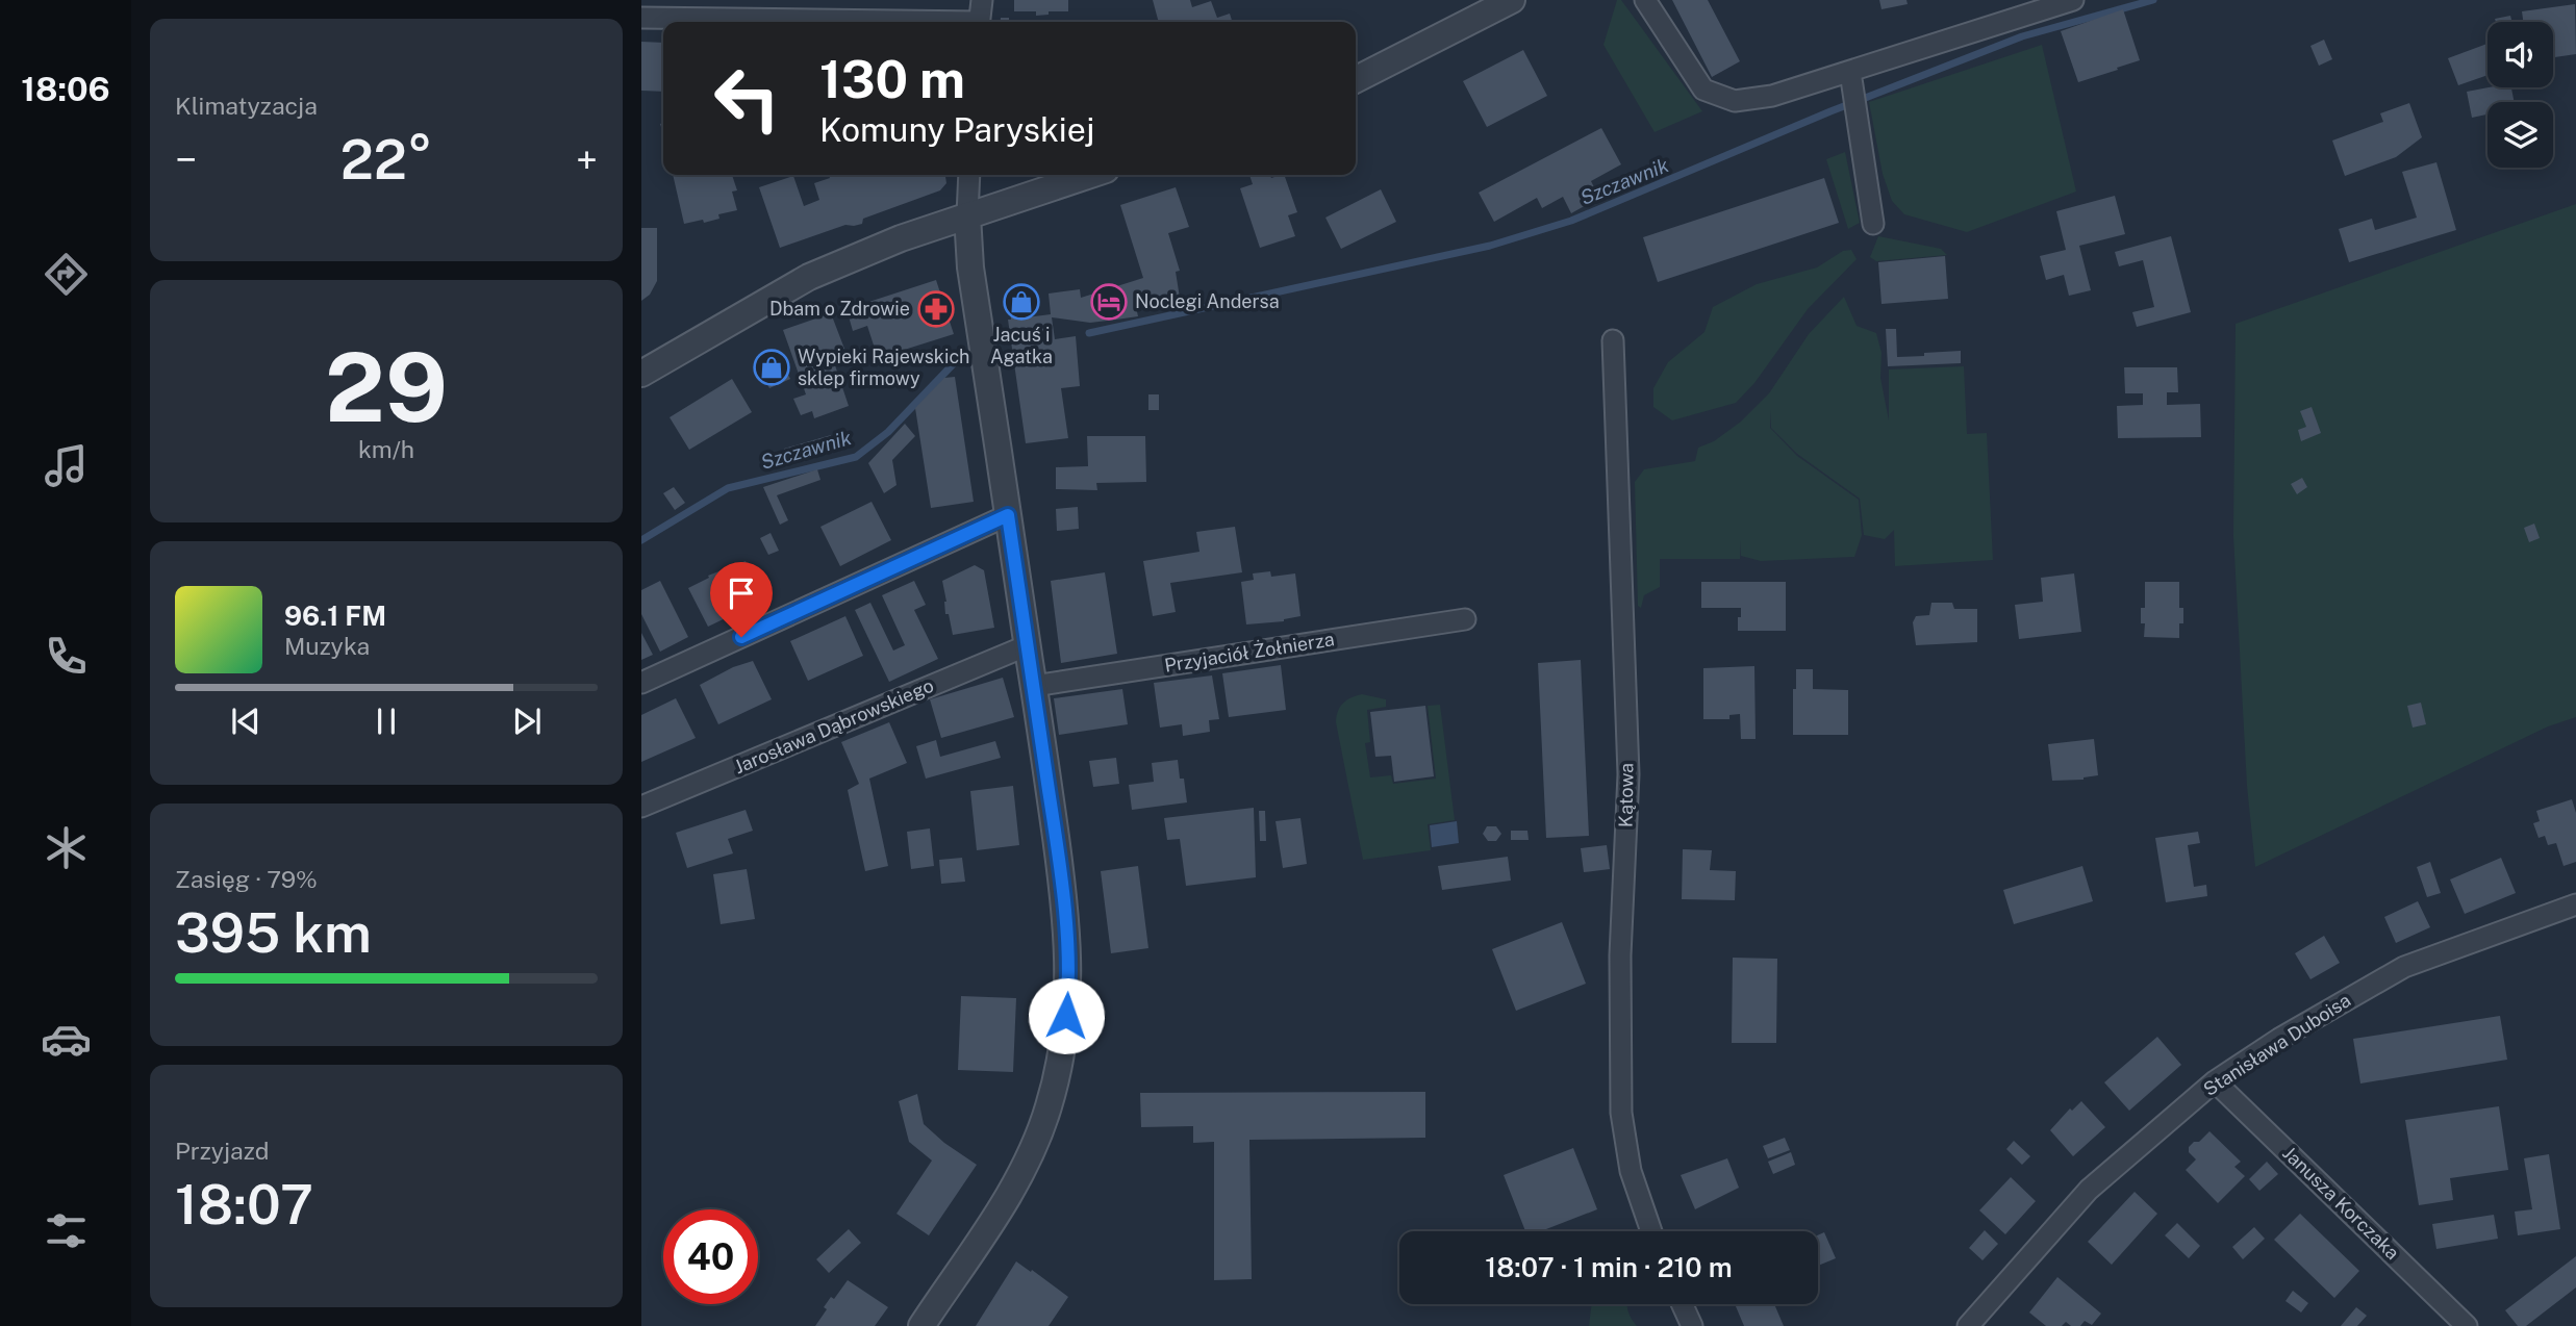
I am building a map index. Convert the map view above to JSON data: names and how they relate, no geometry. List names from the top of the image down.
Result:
{
  "streets": {
    "street": [
      "Przyjaciół Żołnierza",
      "Jarosława Dąbrowskiego",
      "Kątowa",
      "Stanisława Duboisa",
      "Janusza Korczaka"
    ]
  },
  "crossings": [
    ["Stanisława Duboisa", "Janusza Korczaka"]
  ],
  "water": ["Szczawnik"],
  "places": {
    "shop": ["Jacuś i Agatka", "Wypieki Rajewskich sklep firmowy"],
    "hotel": ["Noclegi Andersa"],
    "pharmacy": ["Dbam o Zdrowie"]
  },
  "page": {
    "tabs": "18:06",
    "tile": [
      "Klimatyzacja",
      ["29", "km/h"],
      ["Zasięg · 79%", "395 km"],
      ["Przyjazd", "18:07"]
    ],
    "turn": ["130 m", "Komuny Paryskiej"],
    "heat": ["−", "22°", "+"],
    "song": ["96.1 FM", "Muzyka"],
    "limit": "40",
    "trip": "18:07 · 1 min · 210 m"
  }
}
